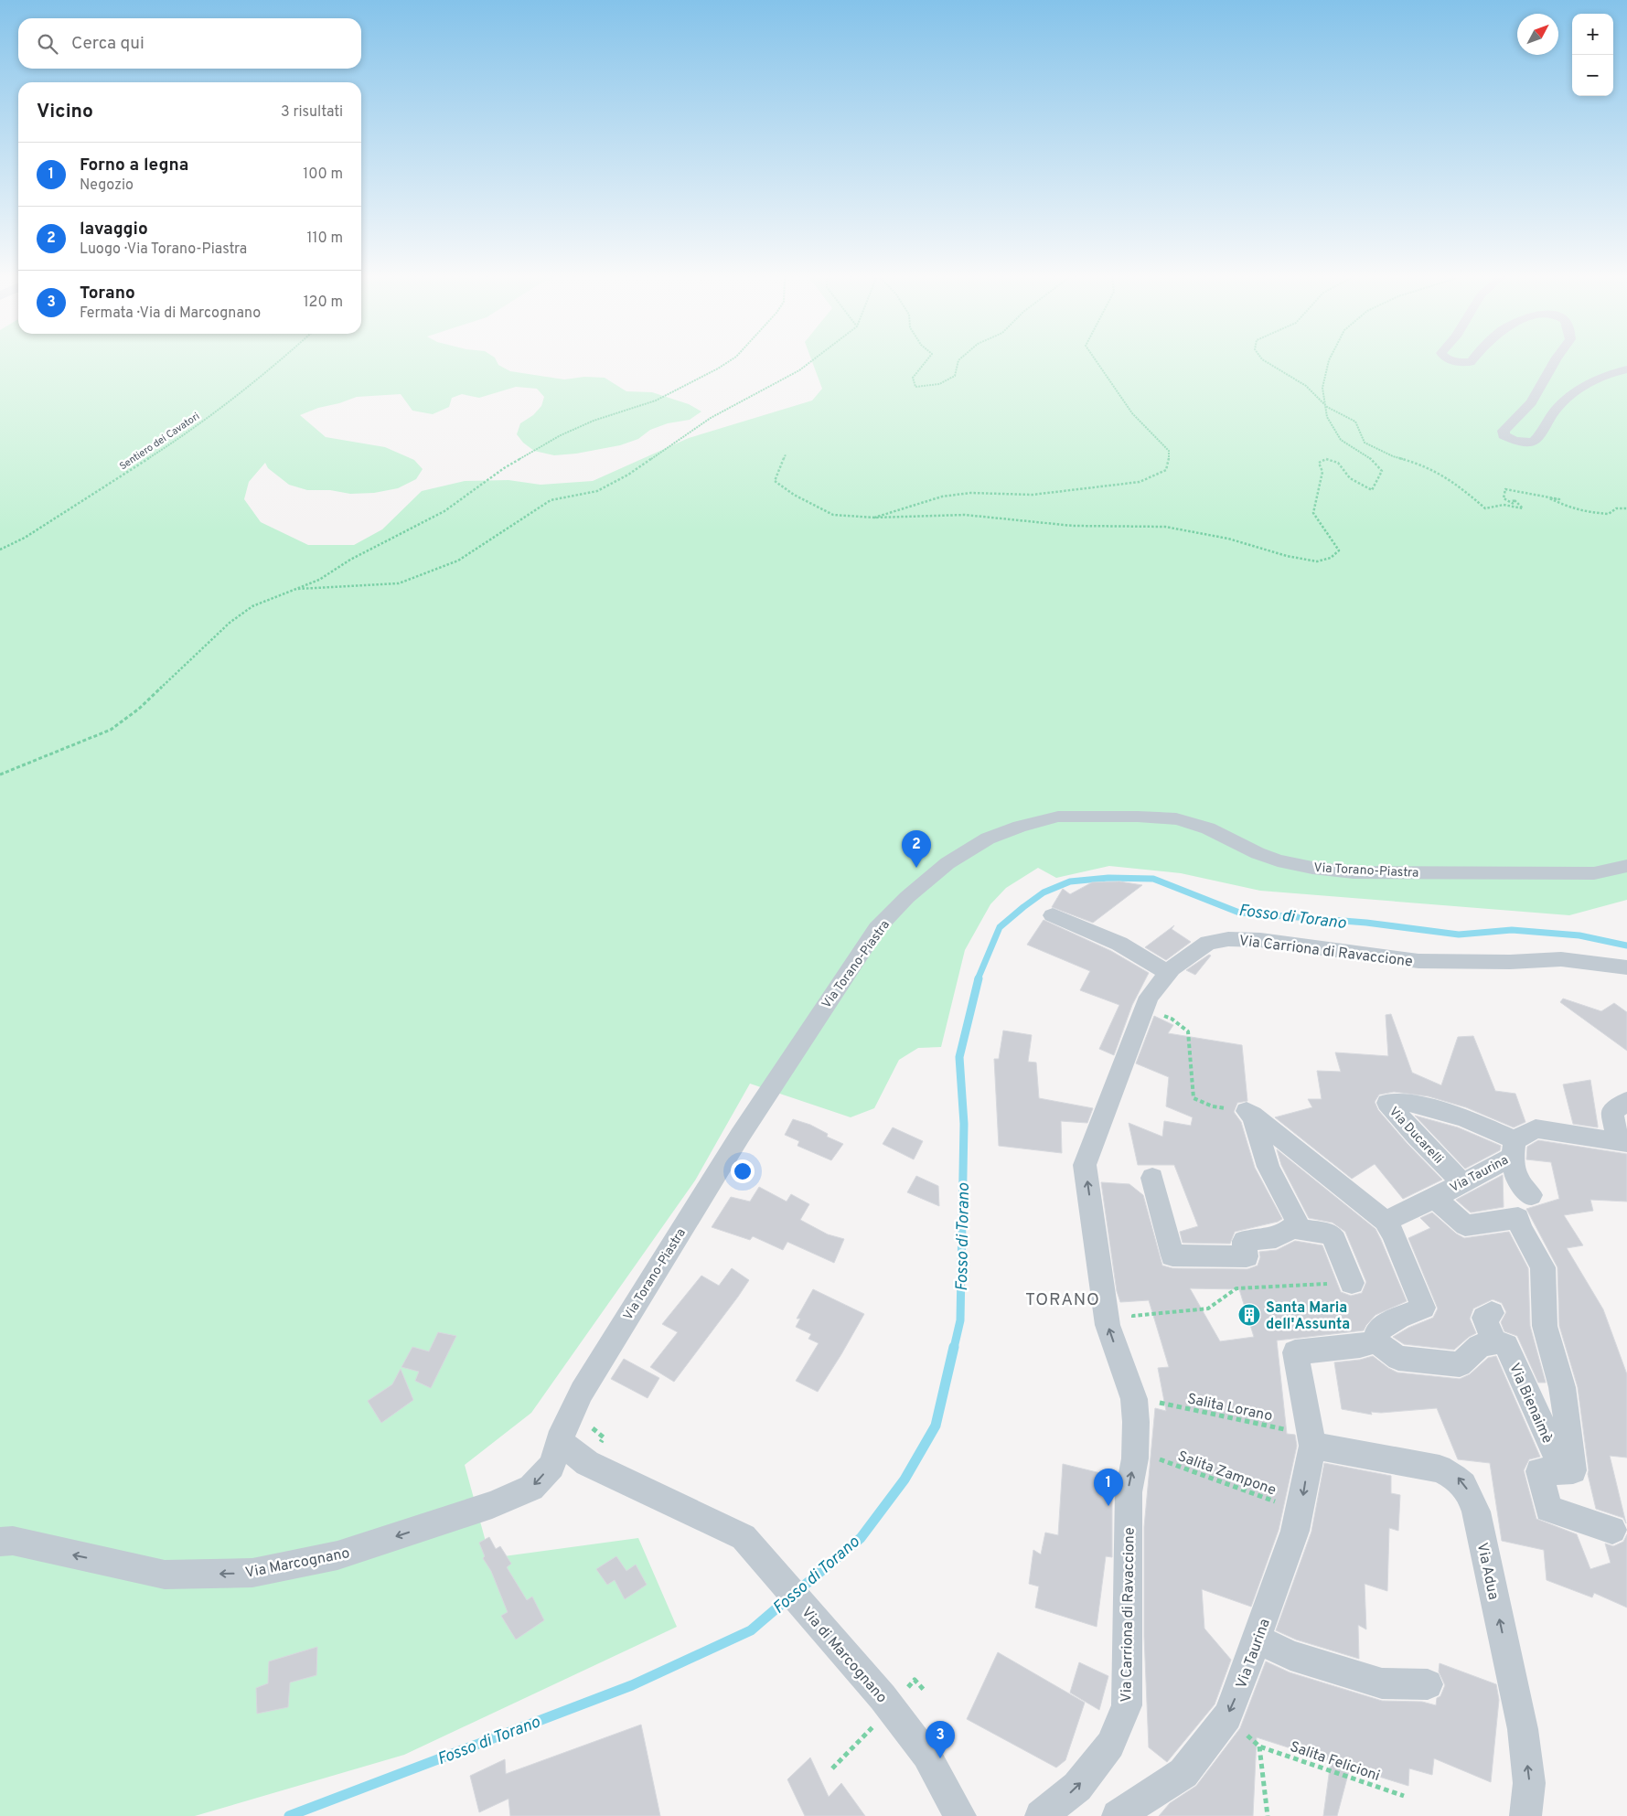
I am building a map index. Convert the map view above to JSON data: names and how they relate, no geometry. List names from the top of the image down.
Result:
{
  "streets": {
    "street": [
      "Via Torano-Piastra",
      "Via Carriona di Ravaccione",
      "Via Ducarelli",
      "Via Taurina",
      "Via Bienaimè",
      "Via Marcognano",
      "Via Adua",
      "Via di Marcognano"
    ],
    "path": [
      "Sentiero dei Cavatori",
      "Salita Lorano",
      "Salita Zampone",
      "Salita Felicioni"
    ]
  },
  "crossings": [
    ["Via Torano-Piastra", "Via Marcognano"],
    ["Via Torano-Piastra", "Via di Marcognano"],
    ["Via Carriona di Ravaccione", "Salita Zampone"],
    ["Via Ducarelli", "Via Taurina"],
    ["Via Taurina", "Salita Lorano"],
    ["Via Taurina", "Salita Zampone"],
    ["Via Taurina", "Via Adua"],
    ["Via Taurina", "Salita Felicioni"],
    ["Salita Lorano", "Via Adua"],
    ["Via Marcognano", "Via di Marcognano"]
  ],
  "one_way": ["Via Carriona di Ravaccione", "Via Marcognano", "Via Adua"],
  "districts": ["TORANO"],
  "water": ["Fosso di Torano"],
  "places": {
    "building": ["Santa Maria dell'Assunta"]
  },
  "north": "top right",
  "page": {
    "map_buttons": ["+", "−"],
    "search": "Cerca qui",
    "heading": ["Vicino", "3 risultati"],
    "list": [
      {
        "mark": "1",
        "name": "Forno a legna",
        "note": "Negozio",
        "value": "100 m"
      },
      {
        "mark": "2",
        "name": "lavaggio",
        "note": "Luogo · Via Torano-Piastra",
        "value": "110 m"
      },
      {
        "mark": "3",
        "name": "Torano",
        "note": "Fermata · Via di Marcognano",
        "value": "120 m"
      }
    ],
    "pins": ["2", "1", "3"]
  }
}
